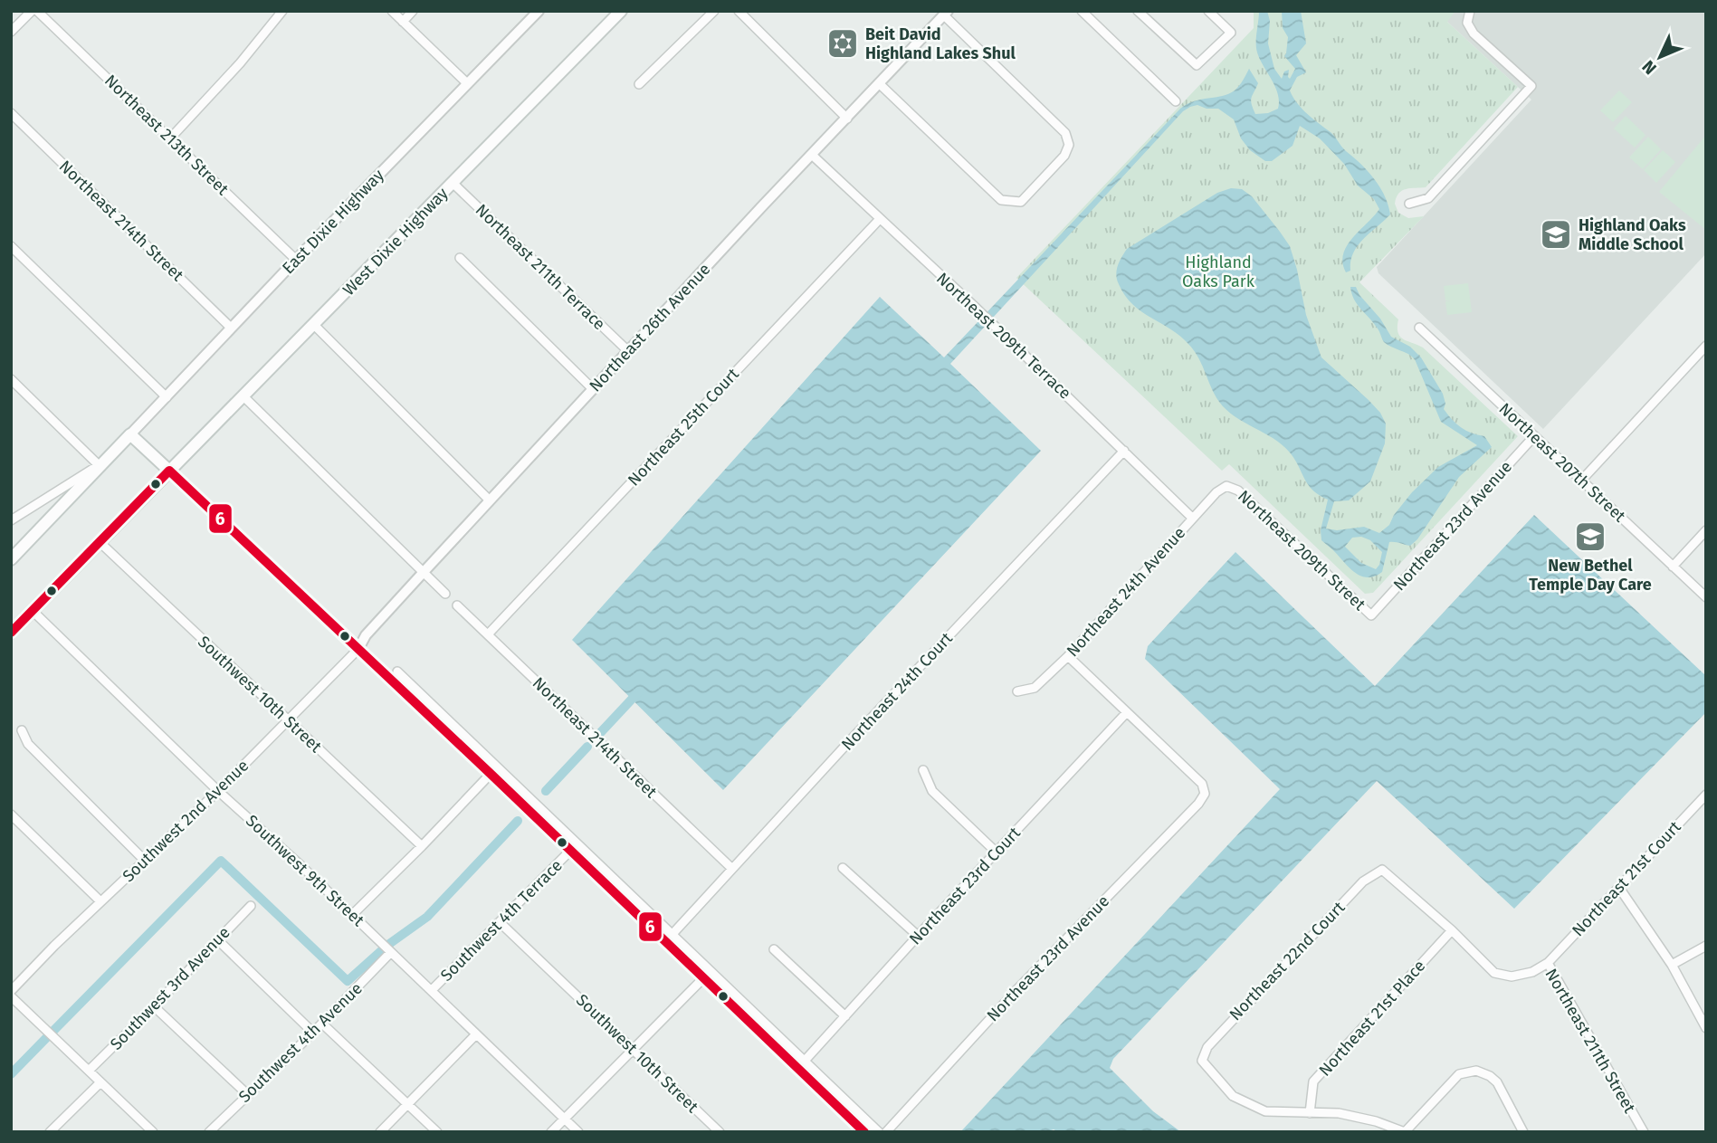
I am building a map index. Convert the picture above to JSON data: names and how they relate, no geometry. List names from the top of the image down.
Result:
{
  "streets": {
    "main road": ["West Dixie Highway"],
    "street": [
      "Northeast 213th Street",
      "Northeast 214th Street",
      "East Dixie Highway",
      "Northeast 211th Terrace",
      "Northeast 26th Avenue",
      "Northeast 209th Terrace",
      "Northeast 25th Court",
      "Northeast 207th Street",
      "Northeast 23rd Avenue",
      "Northeast 209th Street",
      "Northeast 24th Avenue",
      "Northeast 24th Court",
      "Southwest 10th Street",
      "Southwest 2nd Avenue",
      "Southwest 9th Street",
      "Northeast 21st Court",
      "Northeast 23rd Court",
      "Southwest 4th Terrace",
      "Northeast 22nd Court",
      "Southwest 3rd Avenue",
      "Northeast 21st Place",
      "Northeast 211th Street",
      "Southwest 4th Avenue"
    ]
  },
  "crossings": [
    ["Northeast 213th Street", "East Dixie Highway"],
    ["Northeast 214th Street", "East Dixie Highway"],
    ["Northeast 214th Street", "Northeast 25th Court"],
    ["Northeast 214th Street", "Northeast 24th Court"],
    ["West Dixie Highway", "Northeast 211th Terrace"],
    ["West Dixie Highway", "Southwest 10th Street"],
    ["West Dixie Highway", "Southwest 9th Street"],
    ["Northeast 211th Terrace", "Northeast 26th Avenue"],
    ["Northeast 26th Avenue", "Northeast 209th Terrace"],
    ["Northeast 26th Avenue", "Southwest 2nd Avenue"],
    ["Northeast 209th Terrace", "Northeast 25th Court"],
    ["Northeast 209th Terrace", "Northeast 24th Avenue"],
    ["Northeast 209th Terrace", "Northeast 24th Court"],
    ["Northeast 207th Street", "Northeast 23rd Avenue"],
    ["Northeast 23rd Avenue", "Northeast 209th Street"],
    ["Northeast 23rd Avenue", "Northeast 23rd Court"],
    ["Northeast 209th Street", "Northeast 24th Avenue"],
    ["Southwest 10th Street", "Southwest 2nd Avenue"],
    ["Southwest 10th Street", "Southwest 4th Terrace"],
    ["Southwest 2nd Avenue", "Southwest 9th Street"],
    ["Southwest 9th Street", "Southwest 4th Terrace"],
    ["Southwest 9th Street", "Southwest 4th Avenue"],
    ["Northeast 21st Court", "Northeast 211th Street"],
    ["Northeast 22nd Court", "Northeast 21st Place"],
    ["Northeast 22nd Court", "Northeast 211th Street"],
    ["Northeast 21st Place", "Northeast 211th Street"]
  ],
  "parks": ["Highland Oaks Park"],
  "places": {
    "synagogue": ["Beit David Highland Lakes Shul"],
    "school or university": ["Highland Oaks Middle School", "New Bethel Temple Day Care"]
  },
  "lines": ["transit line 6"],
  "north": "bottom left"
}
